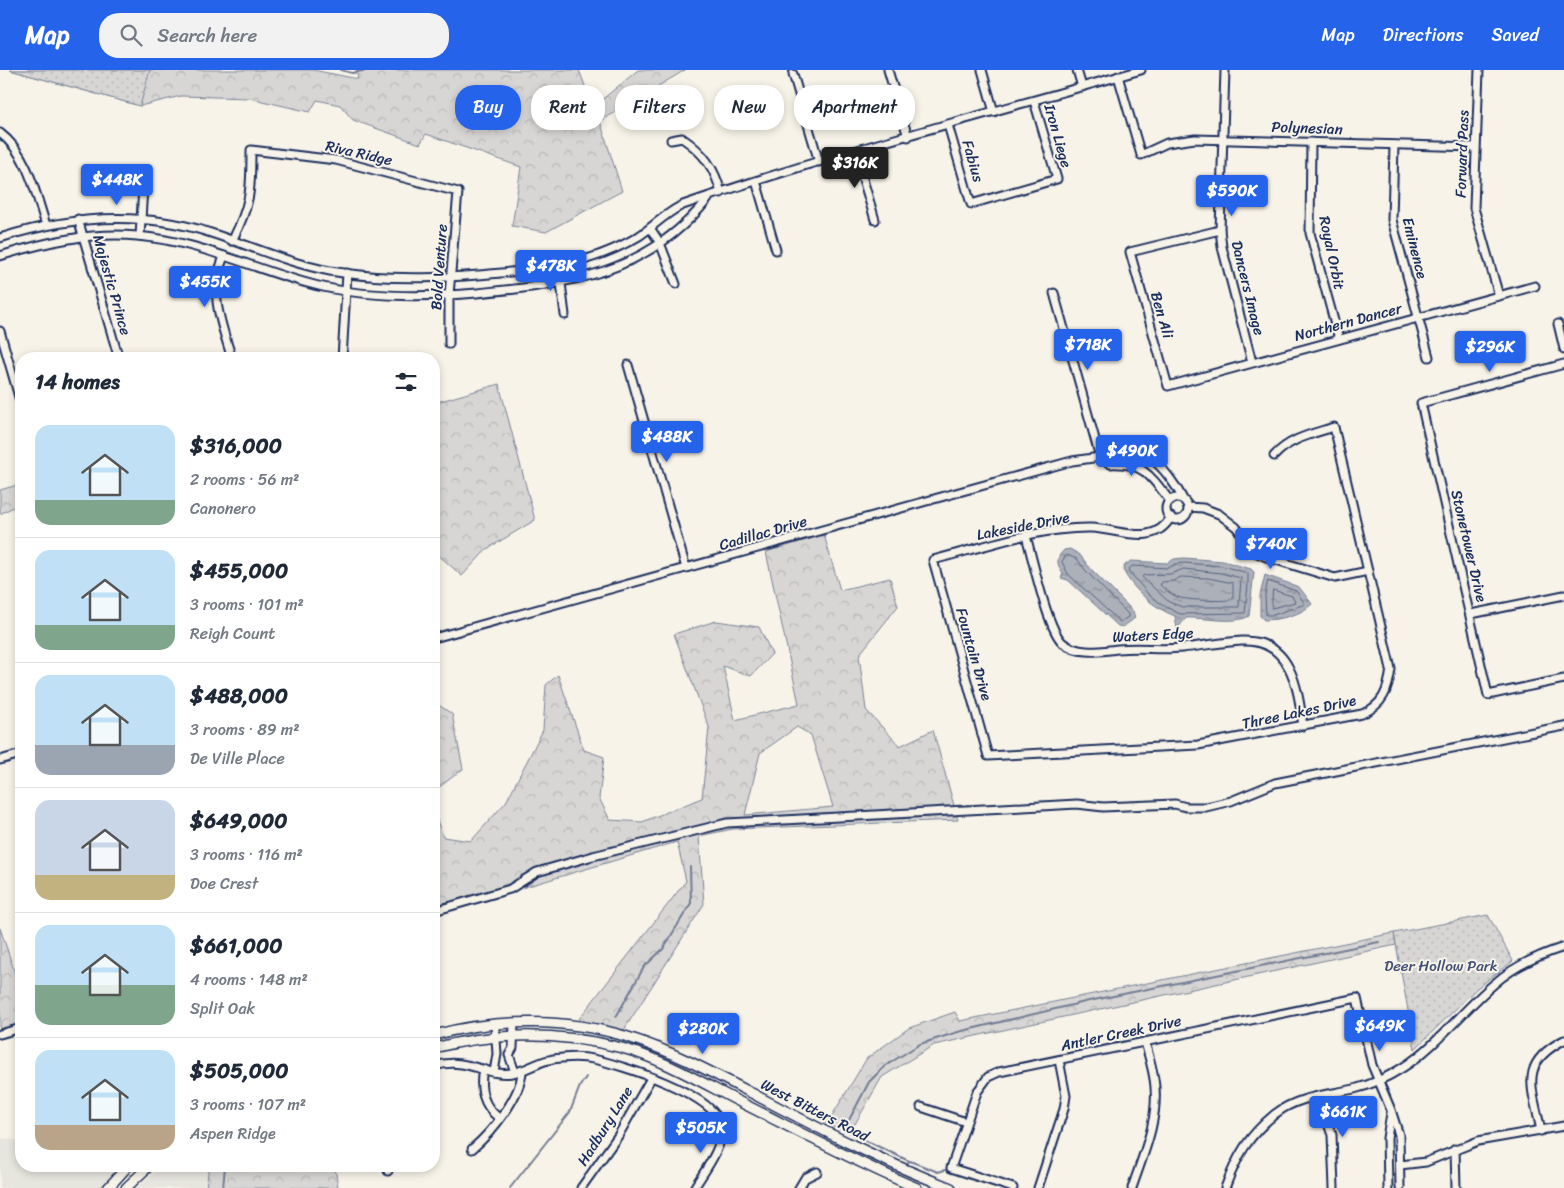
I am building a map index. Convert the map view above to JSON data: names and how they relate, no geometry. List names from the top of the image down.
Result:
{
  "streets": {
    "main road": ["West Bitters Road"],
    "street": [
      "Polynesian",
      "Iron Liege",
      "Riva Ridge",
      "Forward Pass",
      "Fabius",
      "Eminence",
      "Royal Orbit",
      "Bold Venture",
      "Majestic Prince",
      "Dancers Image",
      "Ben Ali",
      "Northern Dancer",
      "Lakeside Drive",
      "Cadillac Drive",
      "Stonetower Drive",
      "Waters Edge",
      "Fountain Drive",
      "Three Lakes Drive",
      "Antler Creek Drive",
      "Hadbury Lane"
    ]
  },
  "crossings": [
    ["Polynesian", "Forward Pass"],
    ["Polynesian", "Eminence"],
    ["Polynesian", "Royal Orbit"],
    ["Polynesian", "Dancers Image"],
    ["Iron Liege", "Fabius"],
    ["Riva Ridge", "Bold Venture"],
    ["Forward Pass", "Northern Dancer"],
    ["Eminence", "Northern Dancer"],
    ["Royal Orbit", "Northern Dancer"],
    ["Dancers Image", "Ben Ali"],
    ["Dancers Image", "Northern Dancer"],
    ["Ben Ali", "Northern Dancer"],
    ["Lakeside Drive", "Waters Edge"],
    ["Lakeside Drive", "Fountain Drive"],
    ["Waters Edge", "Three Lakes Drive"],
    ["Fountain Drive", "Three Lakes Drive"]
  ],
  "parks": ["Deer Hollow Park"],
  "page": {
    "header": "Map",
    "search": "Search here",
    "nav": ["Map", "Directions", "Saved"],
    "chip": [
      "Buy",
      "Rent",
      "Filters",
      "New",
      "Apartment"
    ],
    "price": [
      "$316K",
      "$448K",
      "$590K",
      "$478K",
      "$455K",
      "$718K",
      "$296K",
      "$488K",
      "$490K",
      "$740K",
      "$649K",
      "$280K",
      "$661K",
      "$505K"
    ],
    "heading": "14 homes",
    "list": [
      {
        "name": "$316,000",
        "note": "2 rooms · 56 m² · Canonero"
      },
      {
        "name": "$455,000",
        "note": "3 rooms · 101 m² · Reigh Count"
      },
      {
        "name": "$488,000",
        "note": "3 rooms · 89 m² · De Ville Place"
      },
      {
        "name": "$649,000",
        "note": "3 rooms · 116 m² · Doe Crest"
      },
      {
        "name": "$661,000",
        "note": "4 rooms · 148 m² · Split Oak"
      },
      {
        "name": "$505,000",
        "note": "3 rooms · 107 m² · Aspen Ridge"
      }
    ]
  }
}
